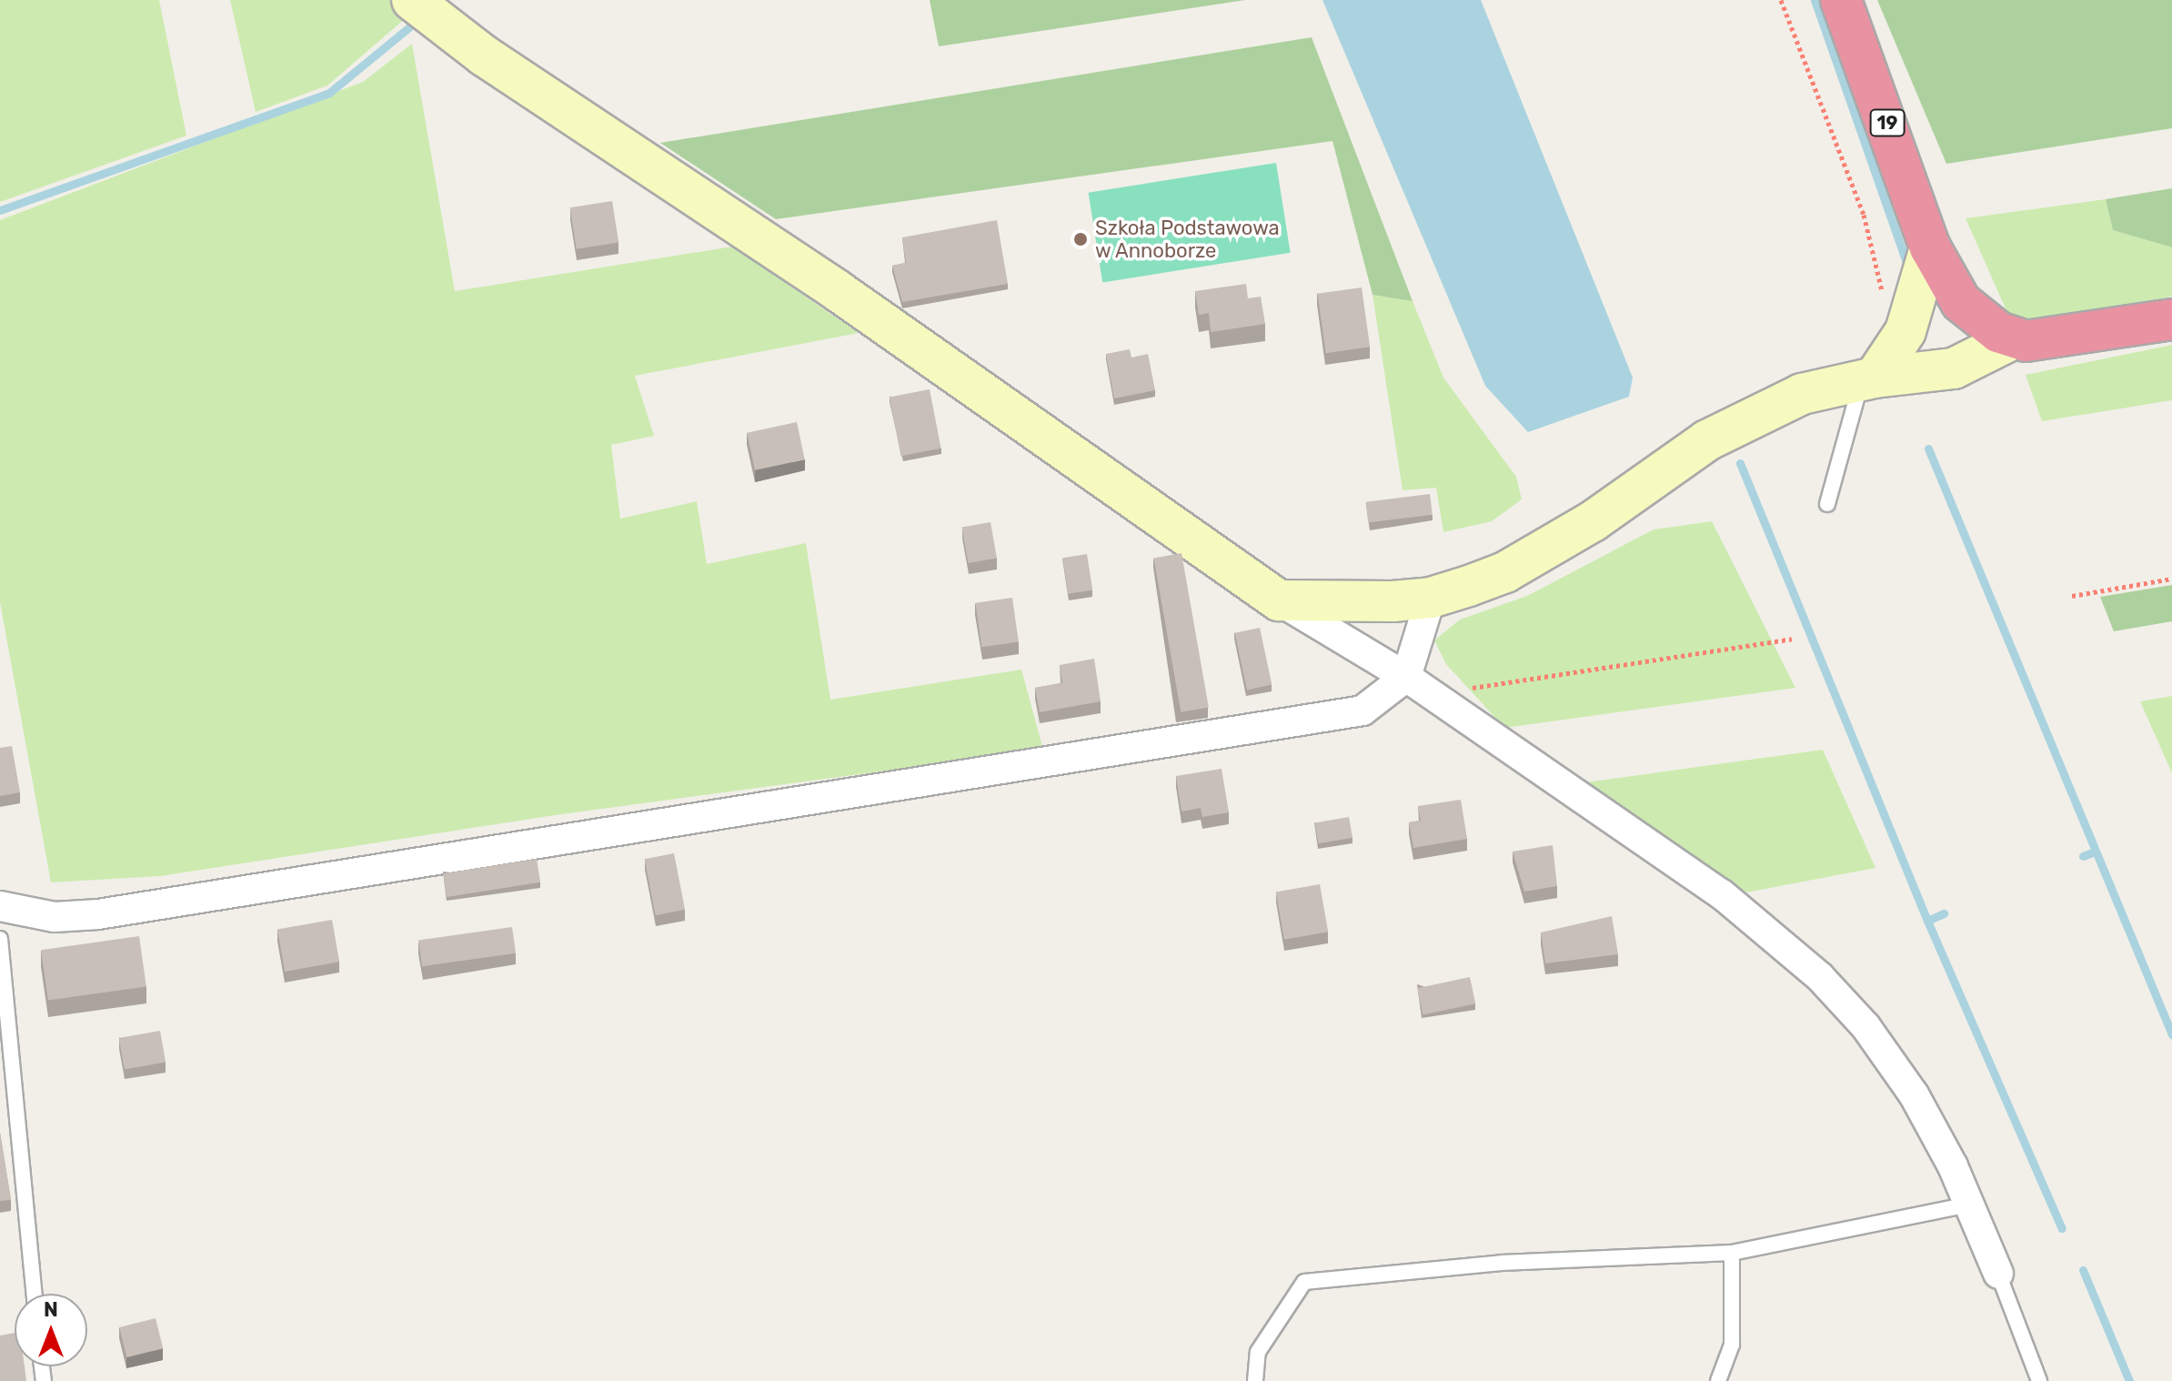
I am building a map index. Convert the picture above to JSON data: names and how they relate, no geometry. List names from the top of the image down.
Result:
{
  "streets": {
    "highway": ["19"]
  },
  "places": ["Szkoła Podstawowa w Annoborze"],
  "north": "top"
}
